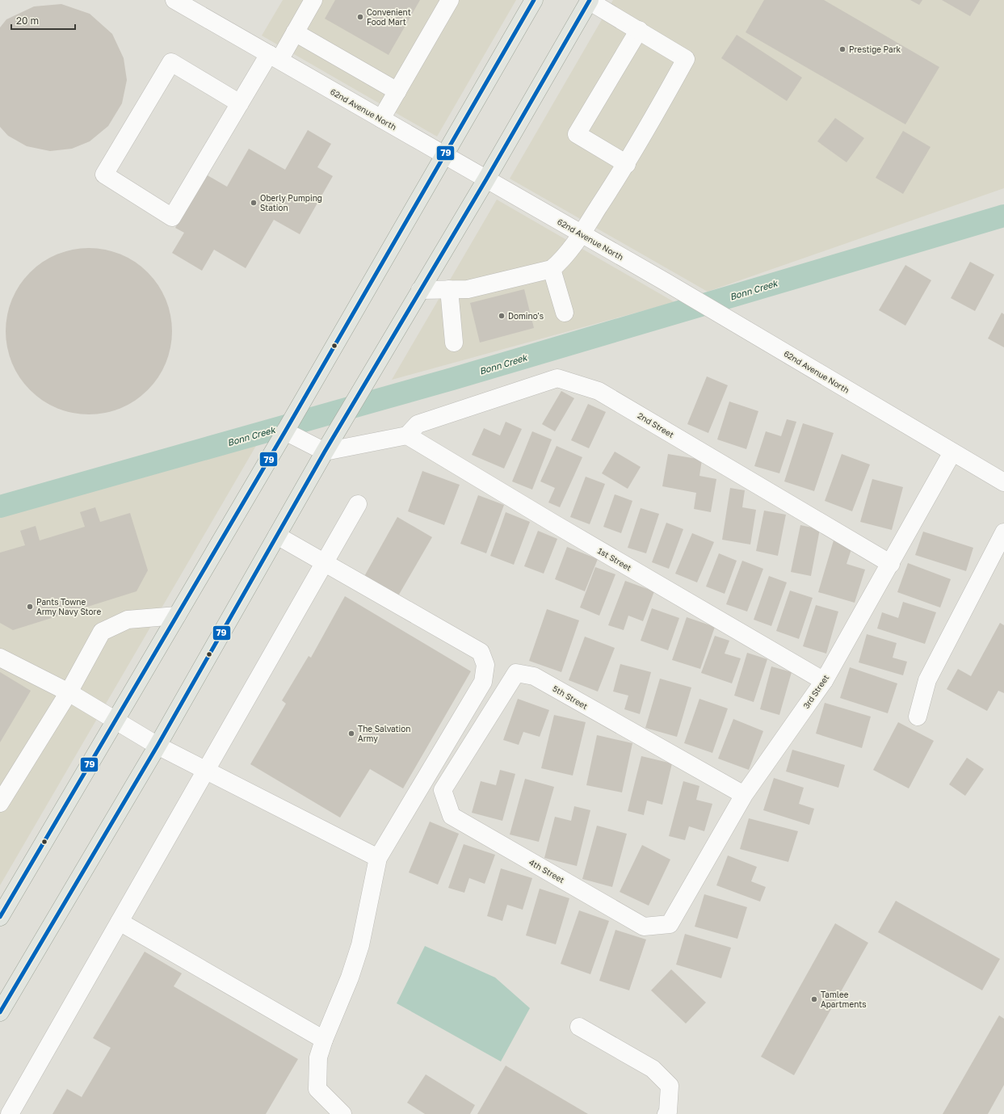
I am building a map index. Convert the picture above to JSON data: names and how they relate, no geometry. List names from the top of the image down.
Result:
{
  "streets": {
    "street": [
      "62nd Avenue North",
      "2nd Street",
      "1st Street",
      "3rd Street",
      "5th Street",
      "4th Street"
    ]
  },
  "crossings": [
    ["62nd Avenue North", "3rd Street"],
    ["2nd Street", "1st Street"],
    ["2nd Street", "3rd Street"],
    ["1st Street", "3rd Street"],
    ["3rd Street", "5th Street"],
    ["3rd Street", "4th Street"],
    ["5th Street", "4th Street"]
  ],
  "water": ["Bonn Creek"],
  "places": [
    "Convenient Food Mart",
    "Prestige Park",
    "Oberly Pumping Station",
    "Domino's",
    "Pants Towne Army Navy Store",
    "The Salvation Army",
    "Tamlee Apartments"
  ],
  "lines": ["transit line 79"],
  "scale_bar": "20 m"
}
